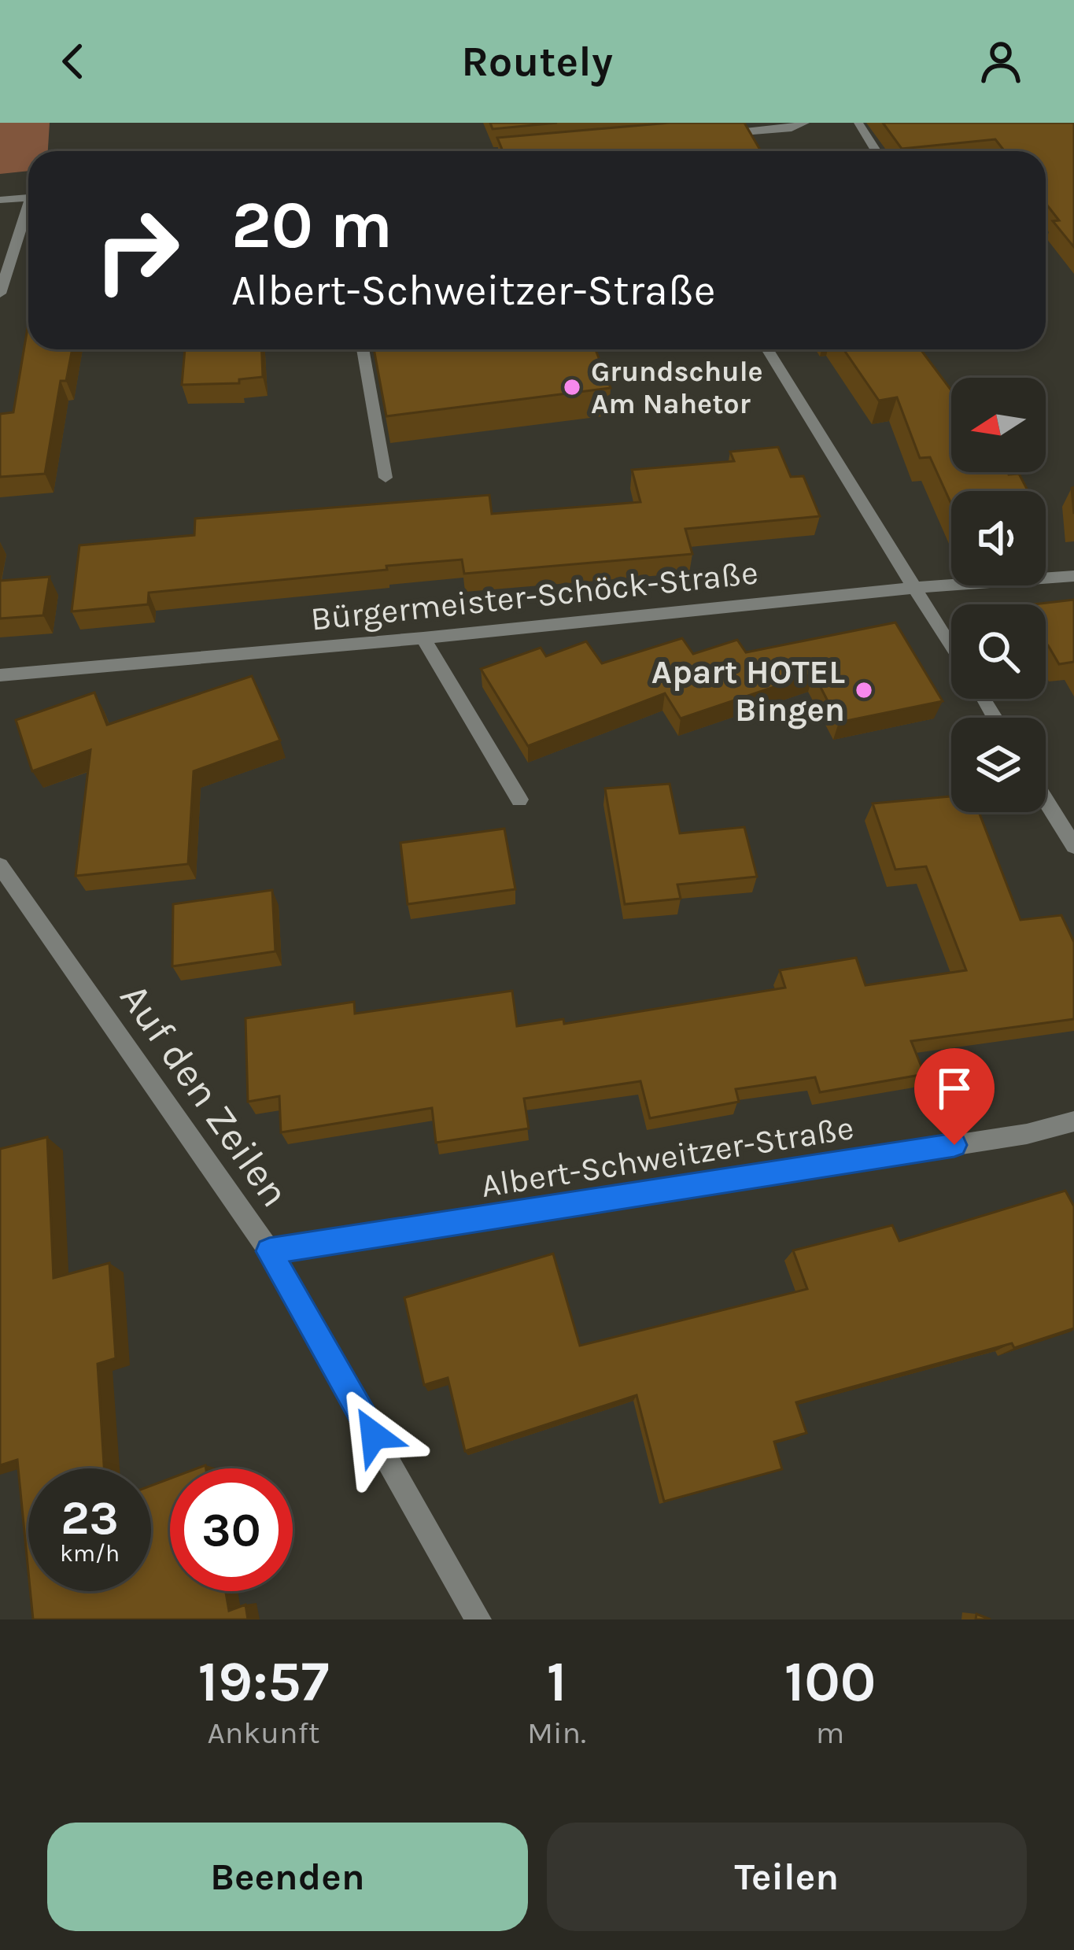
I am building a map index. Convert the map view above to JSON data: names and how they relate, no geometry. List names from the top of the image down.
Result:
{
  "streets": {
    "street": ["Bürgermeister-Schöck-Straße", "Auf den Zeilen", "Albert-Schweitzer-Straße"]
  },
  "crossings": [
    ["Auf den Zeilen", "Albert-Schweitzer-Straße"]
  ],
  "places": ["Grundschule Am Nahetor", "Apart HOTEL Bingen"],
  "north": "left",
  "page": {
    "header": "Routely",
    "turn": ["20 m", "Albert-Schweitzer-Straße"],
    "speed": "23 km/h",
    "limit": "30",
    "eta": [
      "19:57",
      "Ankunft",
      "1",
      "Min.",
      "100",
      "m"
    ],
    "buttons": ["Beenden", "Teilen"]
  }
}
